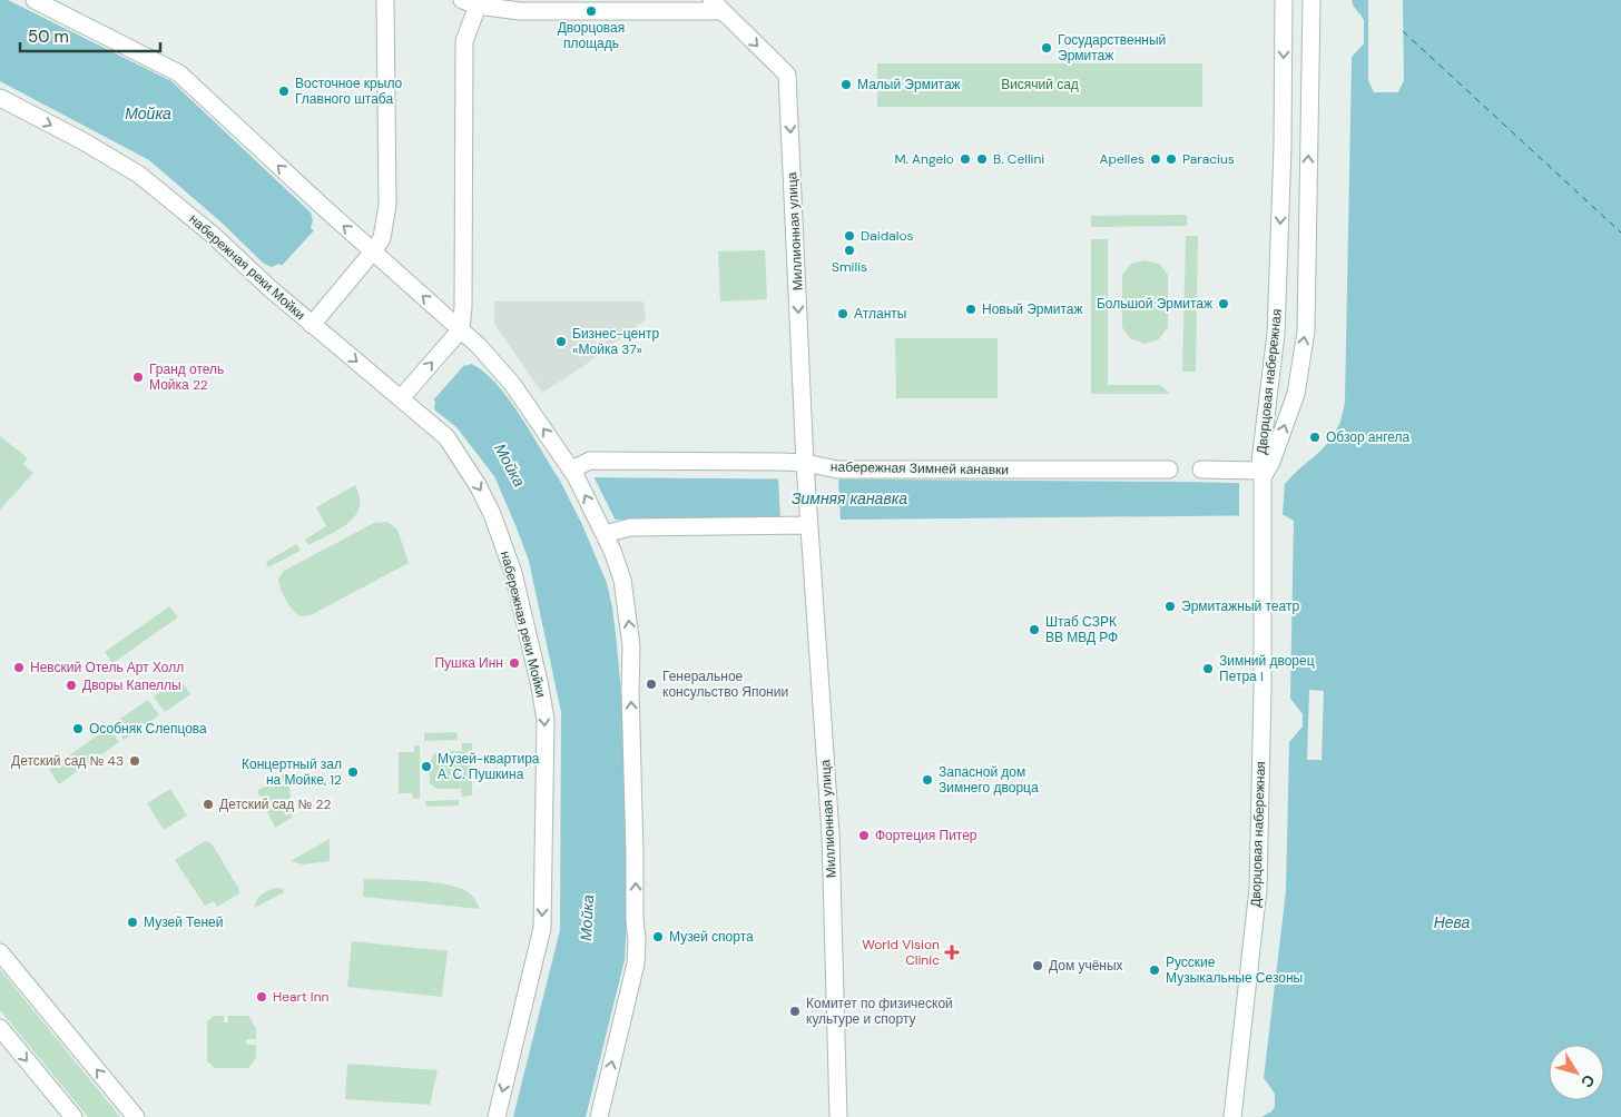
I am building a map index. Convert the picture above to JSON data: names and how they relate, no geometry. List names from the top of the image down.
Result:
{
  "streets": {
    "street": [
      "Миллионная улица",
      "набережная реки Мойки",
      "Дворцовая набережная",
      "набережная Зимней канавки"
    ]
  },
  "crossings": [
    ["Миллионная улица", "набережная Зимней канавки"]
  ],
  "one_way": ["Миллионная улица", "набережная реки Мойки"],
  "water": ["Мойка", "Зимняя канавка", "Нева"],
  "parks": ["Висячий сад"],
  "places": {
    "other": [
      "Дворцовая площадь",
      "Государственный Эрмитаж",
      "Малый Эрмитаж",
      "Восточное крыло Главного штаба",
      "M. Angelo",
      "B. Cellini",
      "Apelles",
      "Paracius",
      "Daidalos",
      "Smilis",
      "Большой Эрмитаж",
      "Новый Эрмитаж",
      "Атланты",
      "Бизнес-центр «Мойка 37»",
      "Гранд отель Мойка 22",
      "Обзор ангела",
      "Эрмитажный театр",
      "Штаб СЗРК ВВ МВД РФ",
      "Пушка Инн",
      "Невский Отель Арт Холл",
      "Зимний дворец Петра I",
      "Генеральное консульство Японии",
      "Дворы Капеллы",
      "Особняк Слепцова",
      "Детский сад № 43",
      "Музей-квартира А. С. Пушкина",
      "Концертный зал на Мойке, 12",
      "Запасной дом Зимнего дворца",
      "Детский сад № 22",
      "Фортеция Питер",
      "Музей Теней",
      "Музей спорта",
      "Дом учёных",
      "Русские Музыкальные Сезоны",
      "Heart Inn",
      "Комитет по физической культуре и спорту"
    ],
    "health": ["World Vision Clinic"]
  },
  "scale_bar": "50 m",
  "north": "bottom right"
}
